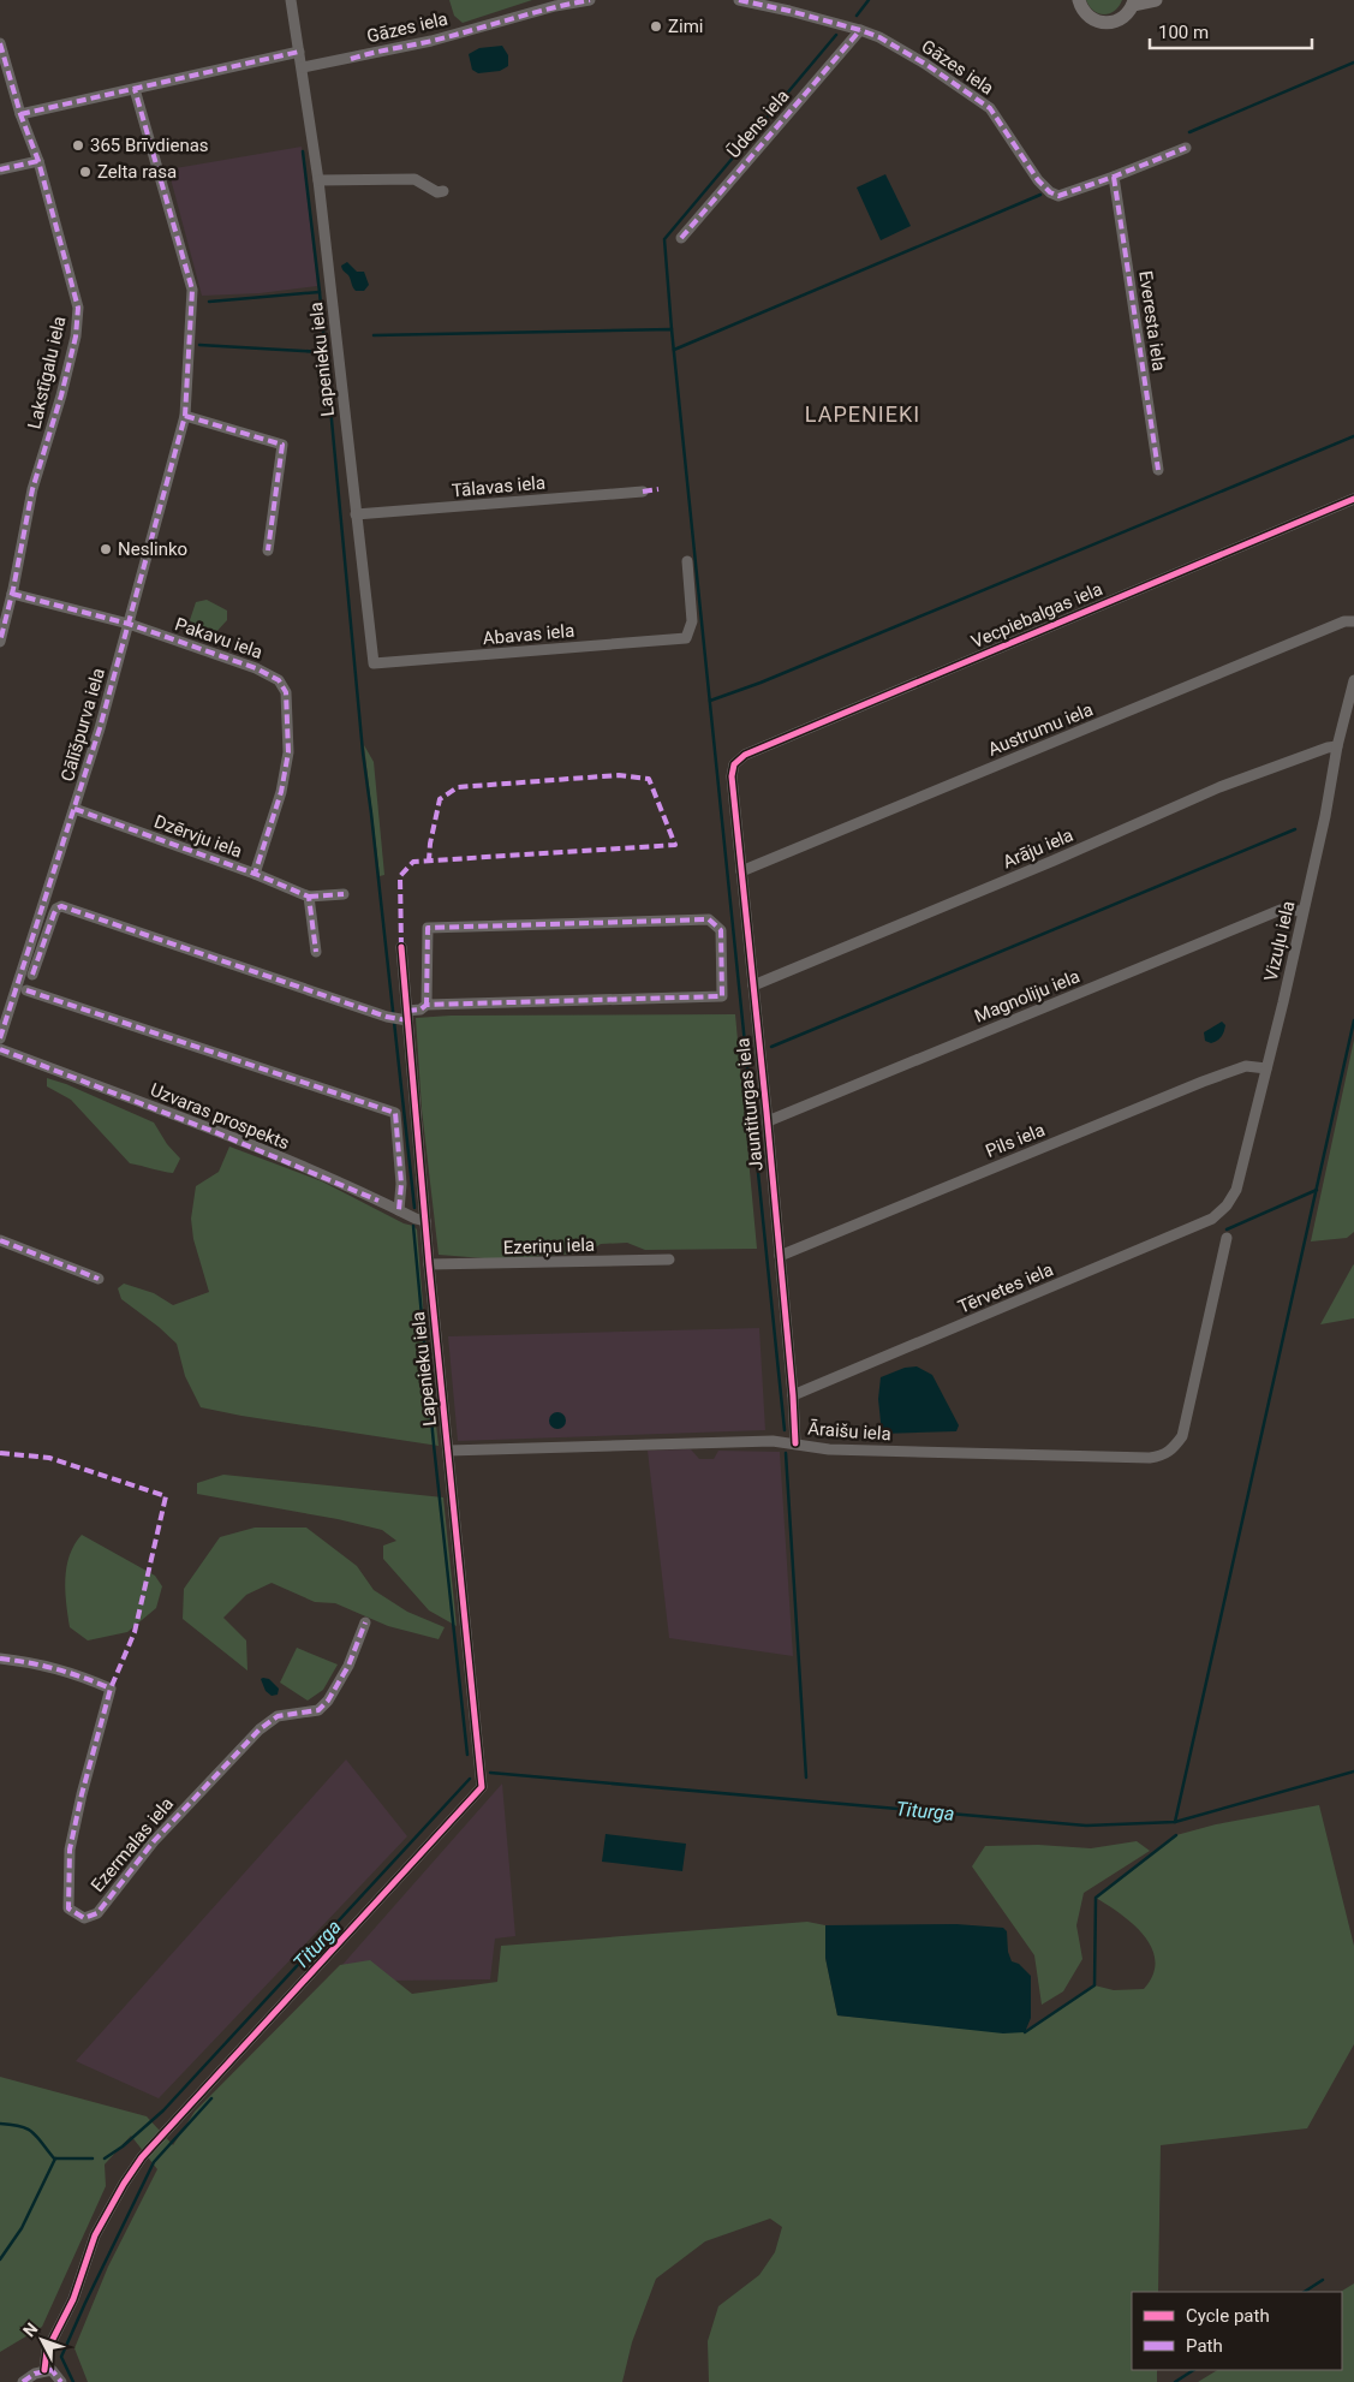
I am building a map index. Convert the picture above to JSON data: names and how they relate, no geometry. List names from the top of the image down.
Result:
{
  "streets": {
    "street": [
      "Gāzes iela",
      "Ūdens iela",
      "Everesta iela",
      "Lapenieku iela",
      "Lakstīgalu iela",
      "Tālavas iela",
      "Vecpiebalgas iela",
      "Abavas iela",
      "Pakavu iela",
      "Cālīšpurva iela",
      "Austrumu iela",
      "Dzērvju iela",
      "Arāju iela",
      "Vizuļu iela",
      "Magnoliju iela",
      "Jauntiturgas iela",
      "Uzvaras prospekts",
      "Pils iela",
      "Ezeriņu iela",
      "Tērvetes iela",
      "Āraišu iela",
      "Ezermalas iela"
    ]
  },
  "crossings": [
    ["Gāzes iela", "Ūdens iela"],
    ["Gāzes iela", "Everesta iela"],
    ["Gāzes iela", "Lapenieku iela"],
    ["Lapenieku iela", "Tālavas iela"],
    ["Lapenieku iela", "Abavas iela"],
    ["Lapenieku iela", "Uzvaras prospekts"],
    ["Lapenieku iela", "Ezeriņu iela"],
    ["Lapenieku iela", "Āraišu iela"],
    ["Lakstīgalu iela", "Pakavu iela"],
    ["Vecpiebalgas iela", "Jauntiturgas iela"],
    ["Pakavu iela", "Cālīšpurva iela"],
    ["Pakavu iela", "Dzērvju iela"],
    ["Cālīšpurva iela", "Dzērvju iela"],
    ["Austrumu iela", "Jauntiturgas iela"],
    ["Arāju iela", "Vizuļu iela"],
    ["Arāju iela", "Jauntiturgas iela"],
    ["Vizuļu iela", "Magnoliju iela"],
    ["Vizuļu iela", "Pils iela"],
    ["Vizuļu iela", "Tērvetes iela"],
    ["Magnoliju iela", "Jauntiturgas iela"],
    ["Jauntiturgas iela", "Pils iela"],
    ["Jauntiturgas iela", "Tērvetes iela"],
    ["Jauntiturgas iela", "Āraišu iela"]
  ],
  "districts": ["LAPENIEKI"],
  "water": ["Titurga"],
  "places": [
    "Zimi",
    "365 Brīvdienas",
    "Zelta rasa",
    "Neslinko"
  ],
  "legend": ["Cycle path", "Path"],
  "scale_bar": "100 m",
  "north": "top left"
}
